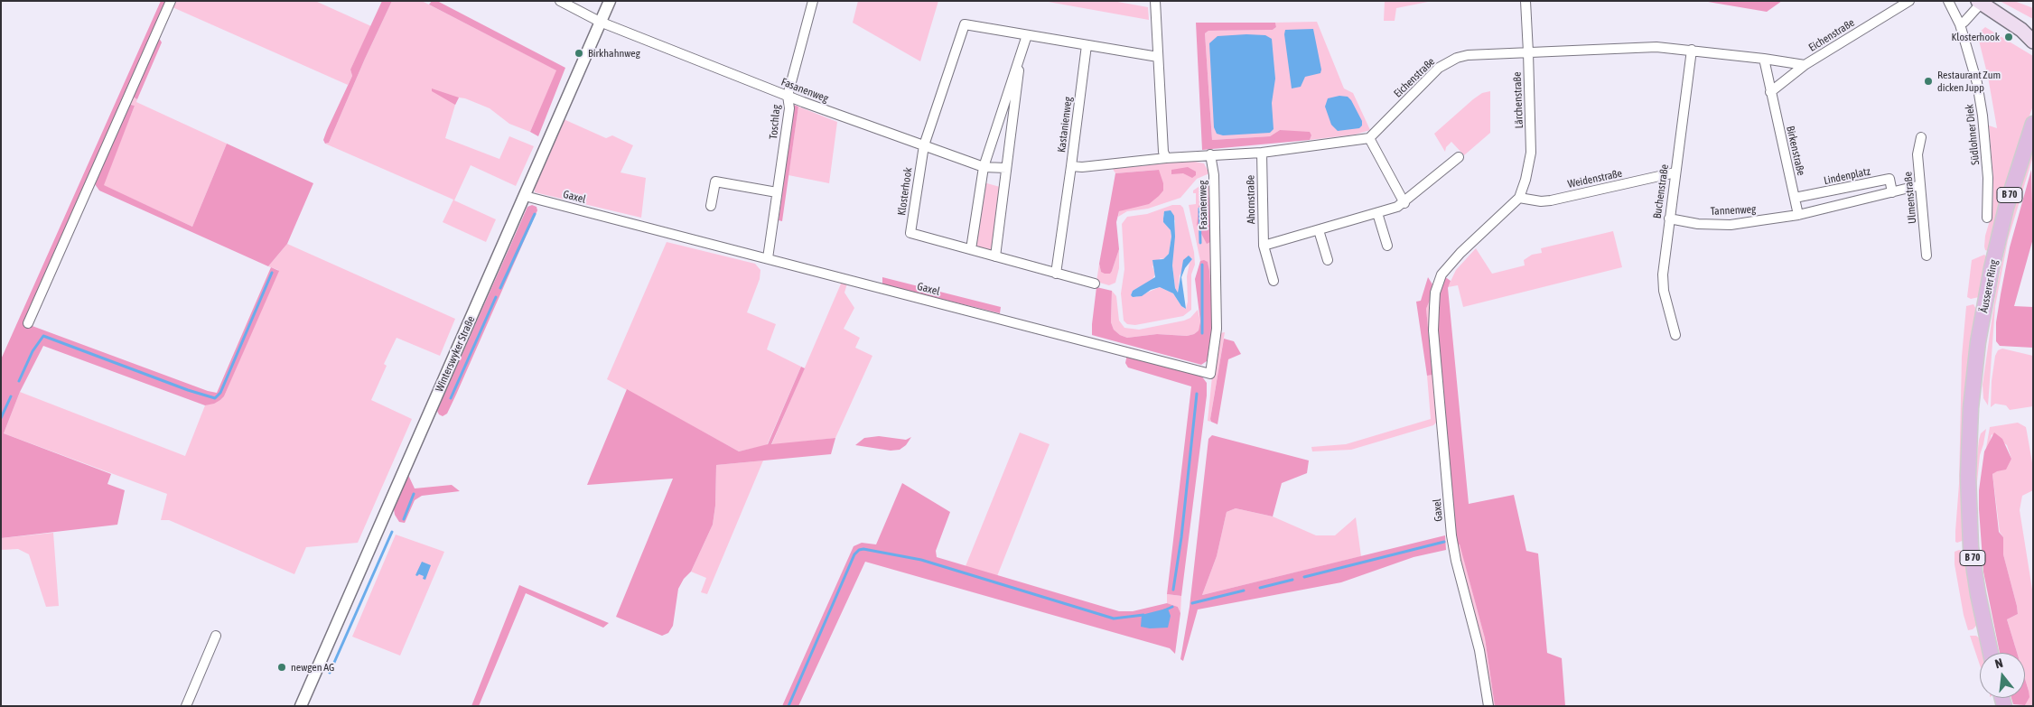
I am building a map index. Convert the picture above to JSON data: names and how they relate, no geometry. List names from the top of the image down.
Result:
{
  "streets": {
    "main road": ["B 70", "Äusserer Ring"],
    "street": [
      "Eichenstraße",
      "Fasanenweg",
      "Lärchenstraße",
      "Toschlag",
      "Kastanienweg",
      "Südlohner Diek",
      "Birkenstraße",
      "Lindenplatz",
      "Weidenstraße",
      "Klosterhook",
      "Buchenstraße",
      "Gaxel",
      "Ulmenstraße",
      "Ahornstraße",
      "Tannenweg",
      "Winterswyker Straße"
    ]
  },
  "crossings": [
    ["Eichenstraße", "Lärchenstraße"],
    ["Eichenstraße", "Birkenstraße"],
    ["Eichenstraße", "Buchenstraße"],
    ["Fasanenweg", "Toschlag"],
    ["Fasanenweg", "Klosterhook"],
    ["Fasanenweg", "Gaxel"],
    ["Fasanenweg", "Winterswyker Straße"],
    ["Lärchenstraße", "Weidenstraße"],
    ["Lärchenstraße", "Gaxel"],
    ["Toschlag", "Gaxel"],
    ["Birkenstraße", "Lindenplatz"],
    ["Birkenstraße", "Tannenweg"],
    ["Weidenstraße", "Buchenstraße"],
    ["Weidenstraße", "Gaxel"],
    ["Buchenstraße", "Tannenweg"],
    ["Gaxel", "Winterswyker Straße"]
  ],
  "places": [
    "Klosterhook",
    "Birkhahnweg",
    "Restaurant Zum dicken Jupp",
    "newgen AG"
  ],
  "north": "top"
}
